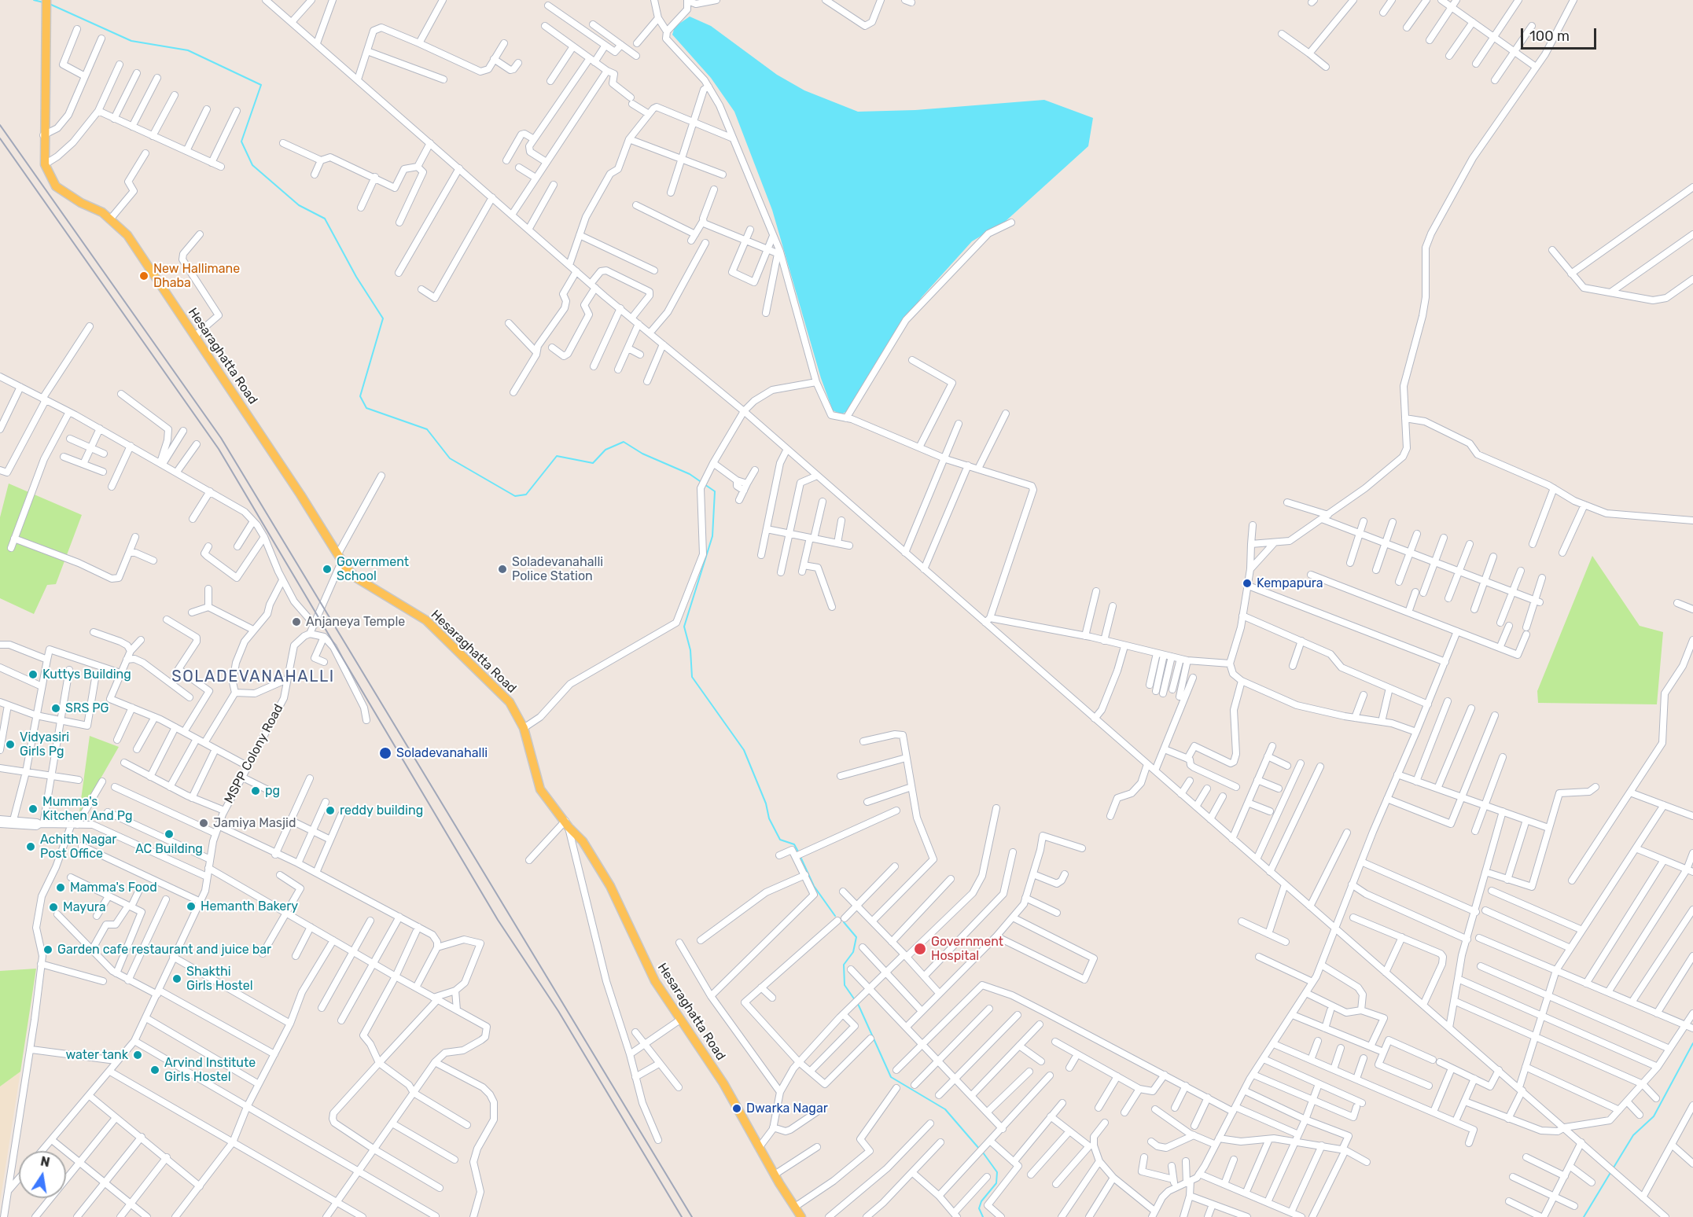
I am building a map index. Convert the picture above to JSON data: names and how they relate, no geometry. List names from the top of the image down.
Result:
{
  "streets": {
    "main road": ["Hesaraghatta Road"],
    "street": ["MSPP Colony Road"]
  },
  "crossings": [
    ["Hesaraghatta Road", "MSPP Colony Road"]
  ],
  "districts": ["SOLADEVANAHALLI"],
  "places": [
    "New Hallimane Dhaba",
    "Government School",
    "Soladevanahalli Police Station",
    "Kempapura",
    "Anjaneya Temple",
    "Kuttys Building",
    "SRS PG",
    "Vidyasiri Girls Pg",
    "Soladevanahalli",
    "pg",
    "Mumma's Kitchen And Pg",
    "reddy building",
    "Jamiya Masjid",
    "AC Building",
    "Achith Nagar Post Office",
    "Mamma's Food",
    "Hemanth Bakery",
    "Mayura",
    "Government Hospital",
    "Garden cafe restaurant and juice bar",
    "Shakthi Girls Hostel",
    "water tank",
    "Arvind Institute Girls Hostel",
    "Dwarka Nagar"
  ],
  "scale_bar": "100 m",
  "north": "top"
}
